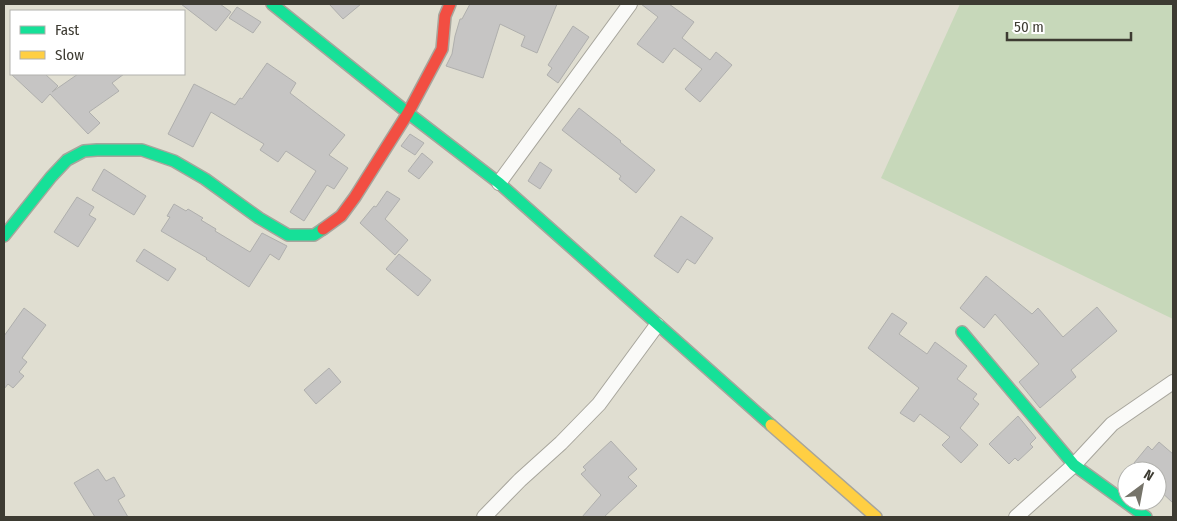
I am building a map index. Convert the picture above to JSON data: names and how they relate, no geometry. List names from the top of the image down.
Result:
{
  "legend": ["Fast", "Slow"],
  "scale_bar": "50 m",
  "north": "top right"
}
